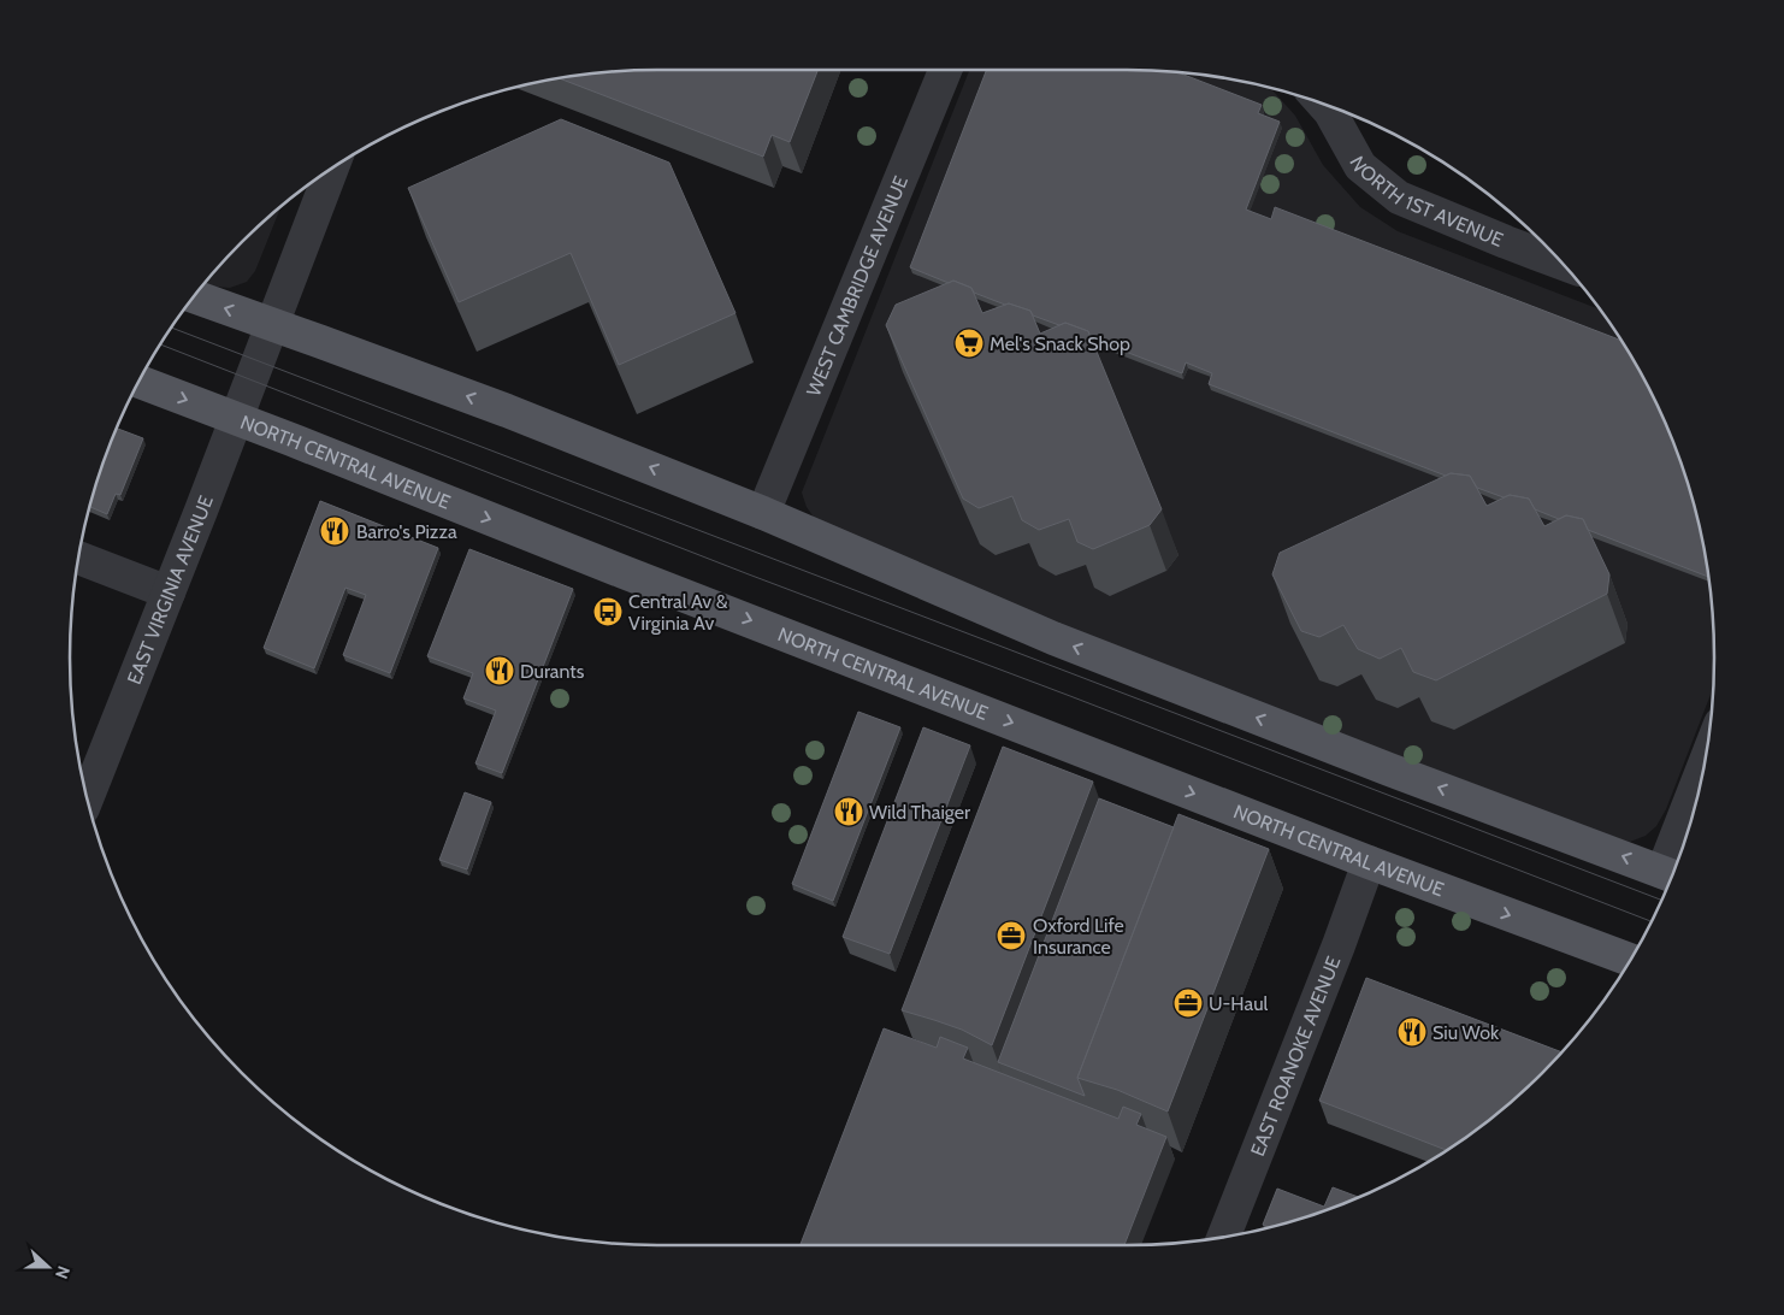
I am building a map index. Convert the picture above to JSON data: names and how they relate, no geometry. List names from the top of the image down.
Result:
{
  "streets": {
    "main road": ["NORTH CENTRAL AVENUE"],
    "street": [
      "NORTH 1ST AVENUE",
      "WEST CAMBRIDGE AVENUE",
      "EAST VIRGINIA AVENUE",
      "EAST ROANOKE AVENUE"
    ]
  },
  "crossings": [
    ["NORTH CENTRAL AVENUE", "EAST VIRGINIA AVENUE"],
    ["NORTH CENTRAL AVENUE", "EAST ROANOKE AVENUE"]
  ],
  "places": {
    "supermarket": ["Mel's Snack Shop"],
    "restaurant": [
      "Barro's Pizza",
      "Durants",
      "Wild Thaiger",
      "Siu Wok"
    ],
    "bus stop": ["Central Av & Virginia Av"],
    "office": ["Oxford Life Insurance", "U-Haul"]
  },
  "north": "right"
}
